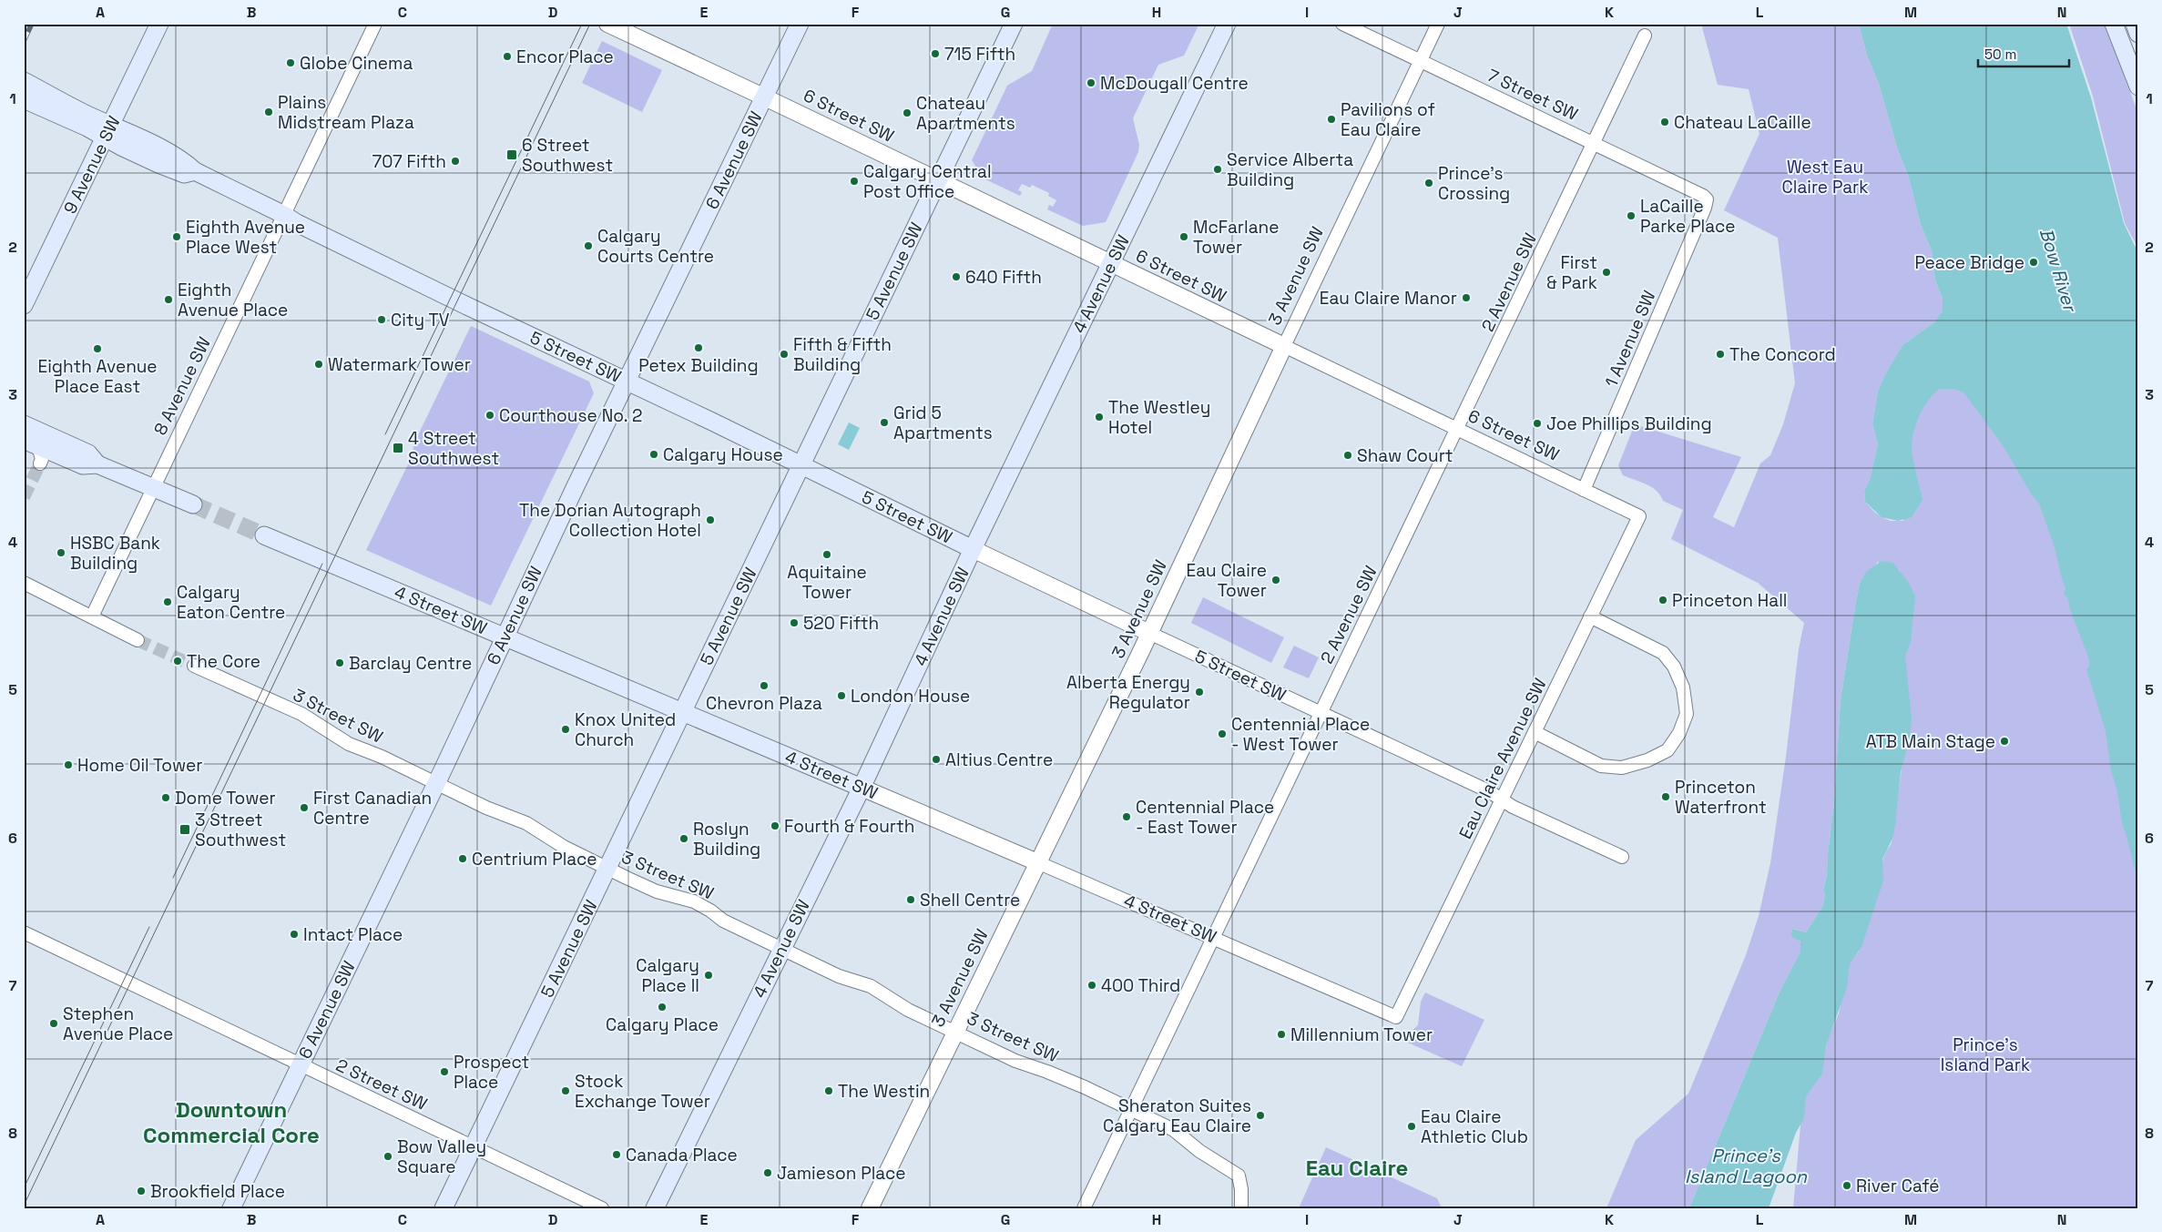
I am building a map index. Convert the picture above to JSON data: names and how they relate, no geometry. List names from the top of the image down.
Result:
{
  "streets": {
    "main road": [
      "6 Avenue SW",
      "9 Avenue SW",
      "5 Avenue SW",
      "4 Avenue SW",
      "5 Street SW",
      "4 Street SW"
    ],
    "street": [
      "7 Street SW",
      "6 Street SW",
      "3 Avenue SW",
      "2 Avenue SW",
      "1 Avenue SW",
      "8 Avenue SW",
      "3 Street SW",
      "Eau Claire Avenue SW",
      "2 Street SW"
    ]
  },
  "crossings": [
    ["7 Street SW", "3 Avenue SW"],
    ["7 Street SW", "2 Avenue SW"],
    ["7 Street SW", "1 Avenue SW"],
    ["6 Street SW", "6 Avenue SW"],
    ["6 Street SW", "5 Avenue SW"],
    ["6 Street SW", "3 Avenue SW"],
    ["6 Street SW", "2 Avenue SW"],
    ["6 Street SW", "4 Avenue SW"],
    ["6 Street SW", "1 Avenue SW"],
    ["6 Street SW", "Eau Claire Avenue SW"],
    ["6 Avenue SW", "5 Street SW"],
    ["6 Avenue SW", "4 Street SW"],
    ["6 Avenue SW", "3 Street SW"],
    ["6 Avenue SW", "2 Street SW"],
    ["9 Avenue SW", "5 Street SW"],
    ["5 Avenue SW", "5 Street SW"],
    ["5 Avenue SW", "4 Street SW"],
    ["5 Avenue SW", "3 Street SW"],
    ["5 Avenue SW", "2 Street SW"],
    ["3 Avenue SW", "5 Street SW"],
    ["3 Avenue SW", "4 Street SW"],
    ["3 Avenue SW", "3 Street SW"],
    ["2 Avenue SW", "5 Street SW"],
    ["2 Avenue SW", "4 Street SW"],
    ["2 Avenue SW", "3 Street SW"],
    ["4 Avenue SW", "5 Street SW"],
    ["4 Avenue SW", "4 Street SW"],
    ["4 Avenue SW", "3 Street SW"],
    ["5 Street SW", "8 Avenue SW"],
    ["5 Street SW", "Eau Claire Avenue SW"],
    ["4 Street SW", "Eau Claire Avenue SW"]
  ],
  "districts": ["Downtown Commercial Core", "Eau Claire"],
  "water": ["Bow River", "Prince's Island Lagoon"],
  "parks": ["West Eau Claire Park", "Prince's Island Park"],
  "places": {
    "other": [
      "715 Fifth",
      "Encor Place",
      "Globe Cinema",
      "McDougall Centre",
      "Plains Midstream Plaza",
      "Chateau Apartments",
      "Pavilions of Eau Claire",
      "Chateau LaCaille",
      "707 Fifth",
      "Service Alberta Building",
      "Calgary Central Post Office",
      "Prince's Crossing",
      "LaCaille Parke Place",
      "Eighth Avenue Place West",
      "McFarlane Tower",
      "Calgary Courts Centre",
      "Peace Bridge",
      "First & Park",
      "640 Fifth",
      "Eau Claire Manor",
      "Eighth Avenue Place",
      "City TV",
      "Petex Building",
      "Eighth Avenue Place East",
      "Fifth & Fifth Building",
      "The Concord",
      "Watermark Tower",
      "Courthouse No. 2",
      "The Westley Hotel",
      "Grid 5 Apartments",
      "Joe Phillips Building",
      "Calgary House",
      "Shaw Court",
      "The Dorian Autograph Collection Hotel",
      "HSBC Bank Building",
      "Aquitaine Tower",
      "Eau Claire Tower",
      "Princeton Hall",
      "Calgary Eaton Centre",
      "520 Fifth",
      "The Core",
      "Barclay Centre",
      "Chevron Plaza",
      "Alberta Energy Regulator",
      "London House",
      "Knox United Church",
      "Centennial Place - West Tower",
      "ATB Main Stage",
      "Altius Centre",
      "Home Oil Tower",
      "Princeton Waterfront",
      "Dome Tower",
      "First Canadian Centre",
      "Centennial Place - East Tower",
      "Fourth & Fourth",
      "Roslyn Building",
      "Centrium Place",
      "Shell Centre",
      "Intact Place",
      "Calgary Place II",
      "400 Third",
      "Calgary Place",
      "Stephen Avenue Place",
      "Millennium Tower",
      "Prospect Place",
      "Stock Exchange Tower",
      "The Westin",
      "Sheraton Suites Calgary Eau Claire",
      "Eau Claire Athletic Club",
      "Canada Place",
      "Bow Valley Square",
      "Jamieson Place",
      "River Café",
      "Brookfield Place"
    ],
    "transit": ["6 Street Southwest", "4 Street Southwest", "3 Street Southwest"]
  },
  "scale_bar": "50 m",
  "grid": {
    "columns": [
      "A",
      "B",
      "C",
      "D",
      "E",
      "F",
      "G",
      "H",
      "I",
      "J",
      "K",
      "L",
      "M",
      "N"
    ],
    "rows": [
      "1",
      "2",
      "3",
      "4",
      "5",
      "6",
      "7",
      "8"
    ]
  }
}
